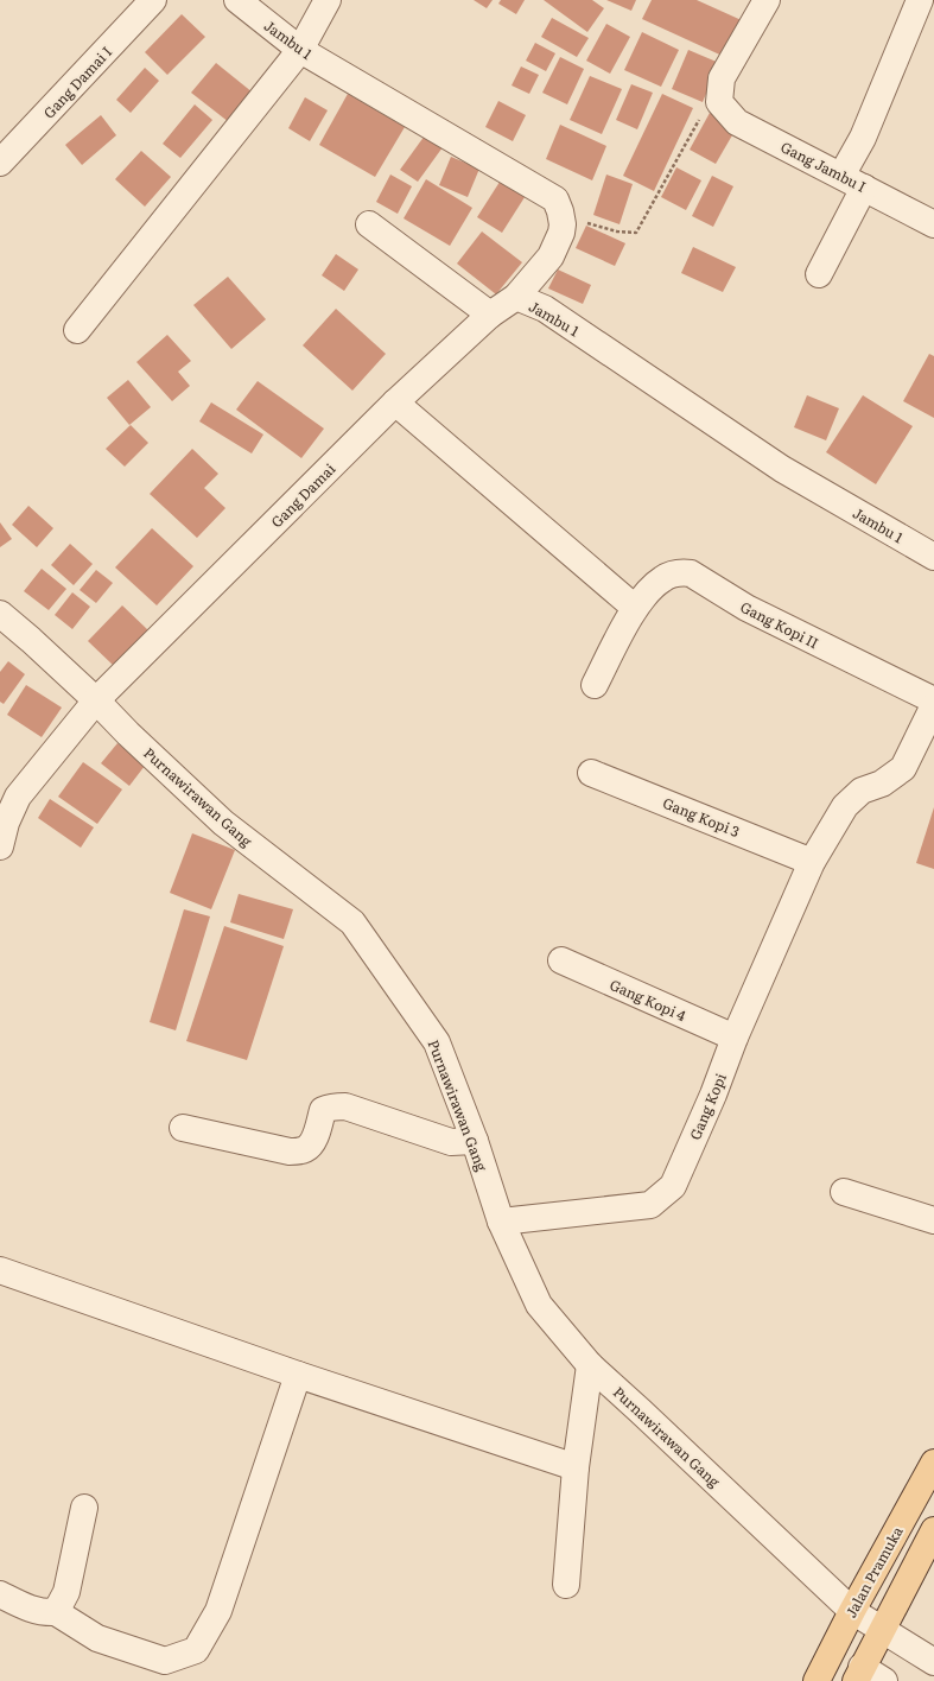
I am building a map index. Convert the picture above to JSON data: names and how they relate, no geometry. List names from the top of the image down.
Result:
{
  "streets": {
    "main road": ["Jalan Pramuka"],
    "street": [
      "Jambu 1",
      "Gang Damai I",
      "Gang Jambu I",
      "Gang Damai",
      "Gang Kopi II",
      "Purnawirawan Gang",
      "Gang Kopi 3",
      "Gang Kopi 4",
      "Gang Kopi"
    ]
  },
  "crossings": [
    ["Jambu 1", "Gang Damai"],
    ["Gang Damai", "Purnawirawan Gang"],
    ["Purnawirawan Gang", "Gang Kopi"],
    ["Purnawirawan Gang", "Jalan Pramuka"],
    ["Gang Kopi 3", "Gang Kopi"],
    ["Gang Kopi 4", "Gang Kopi"]
  ]
}
